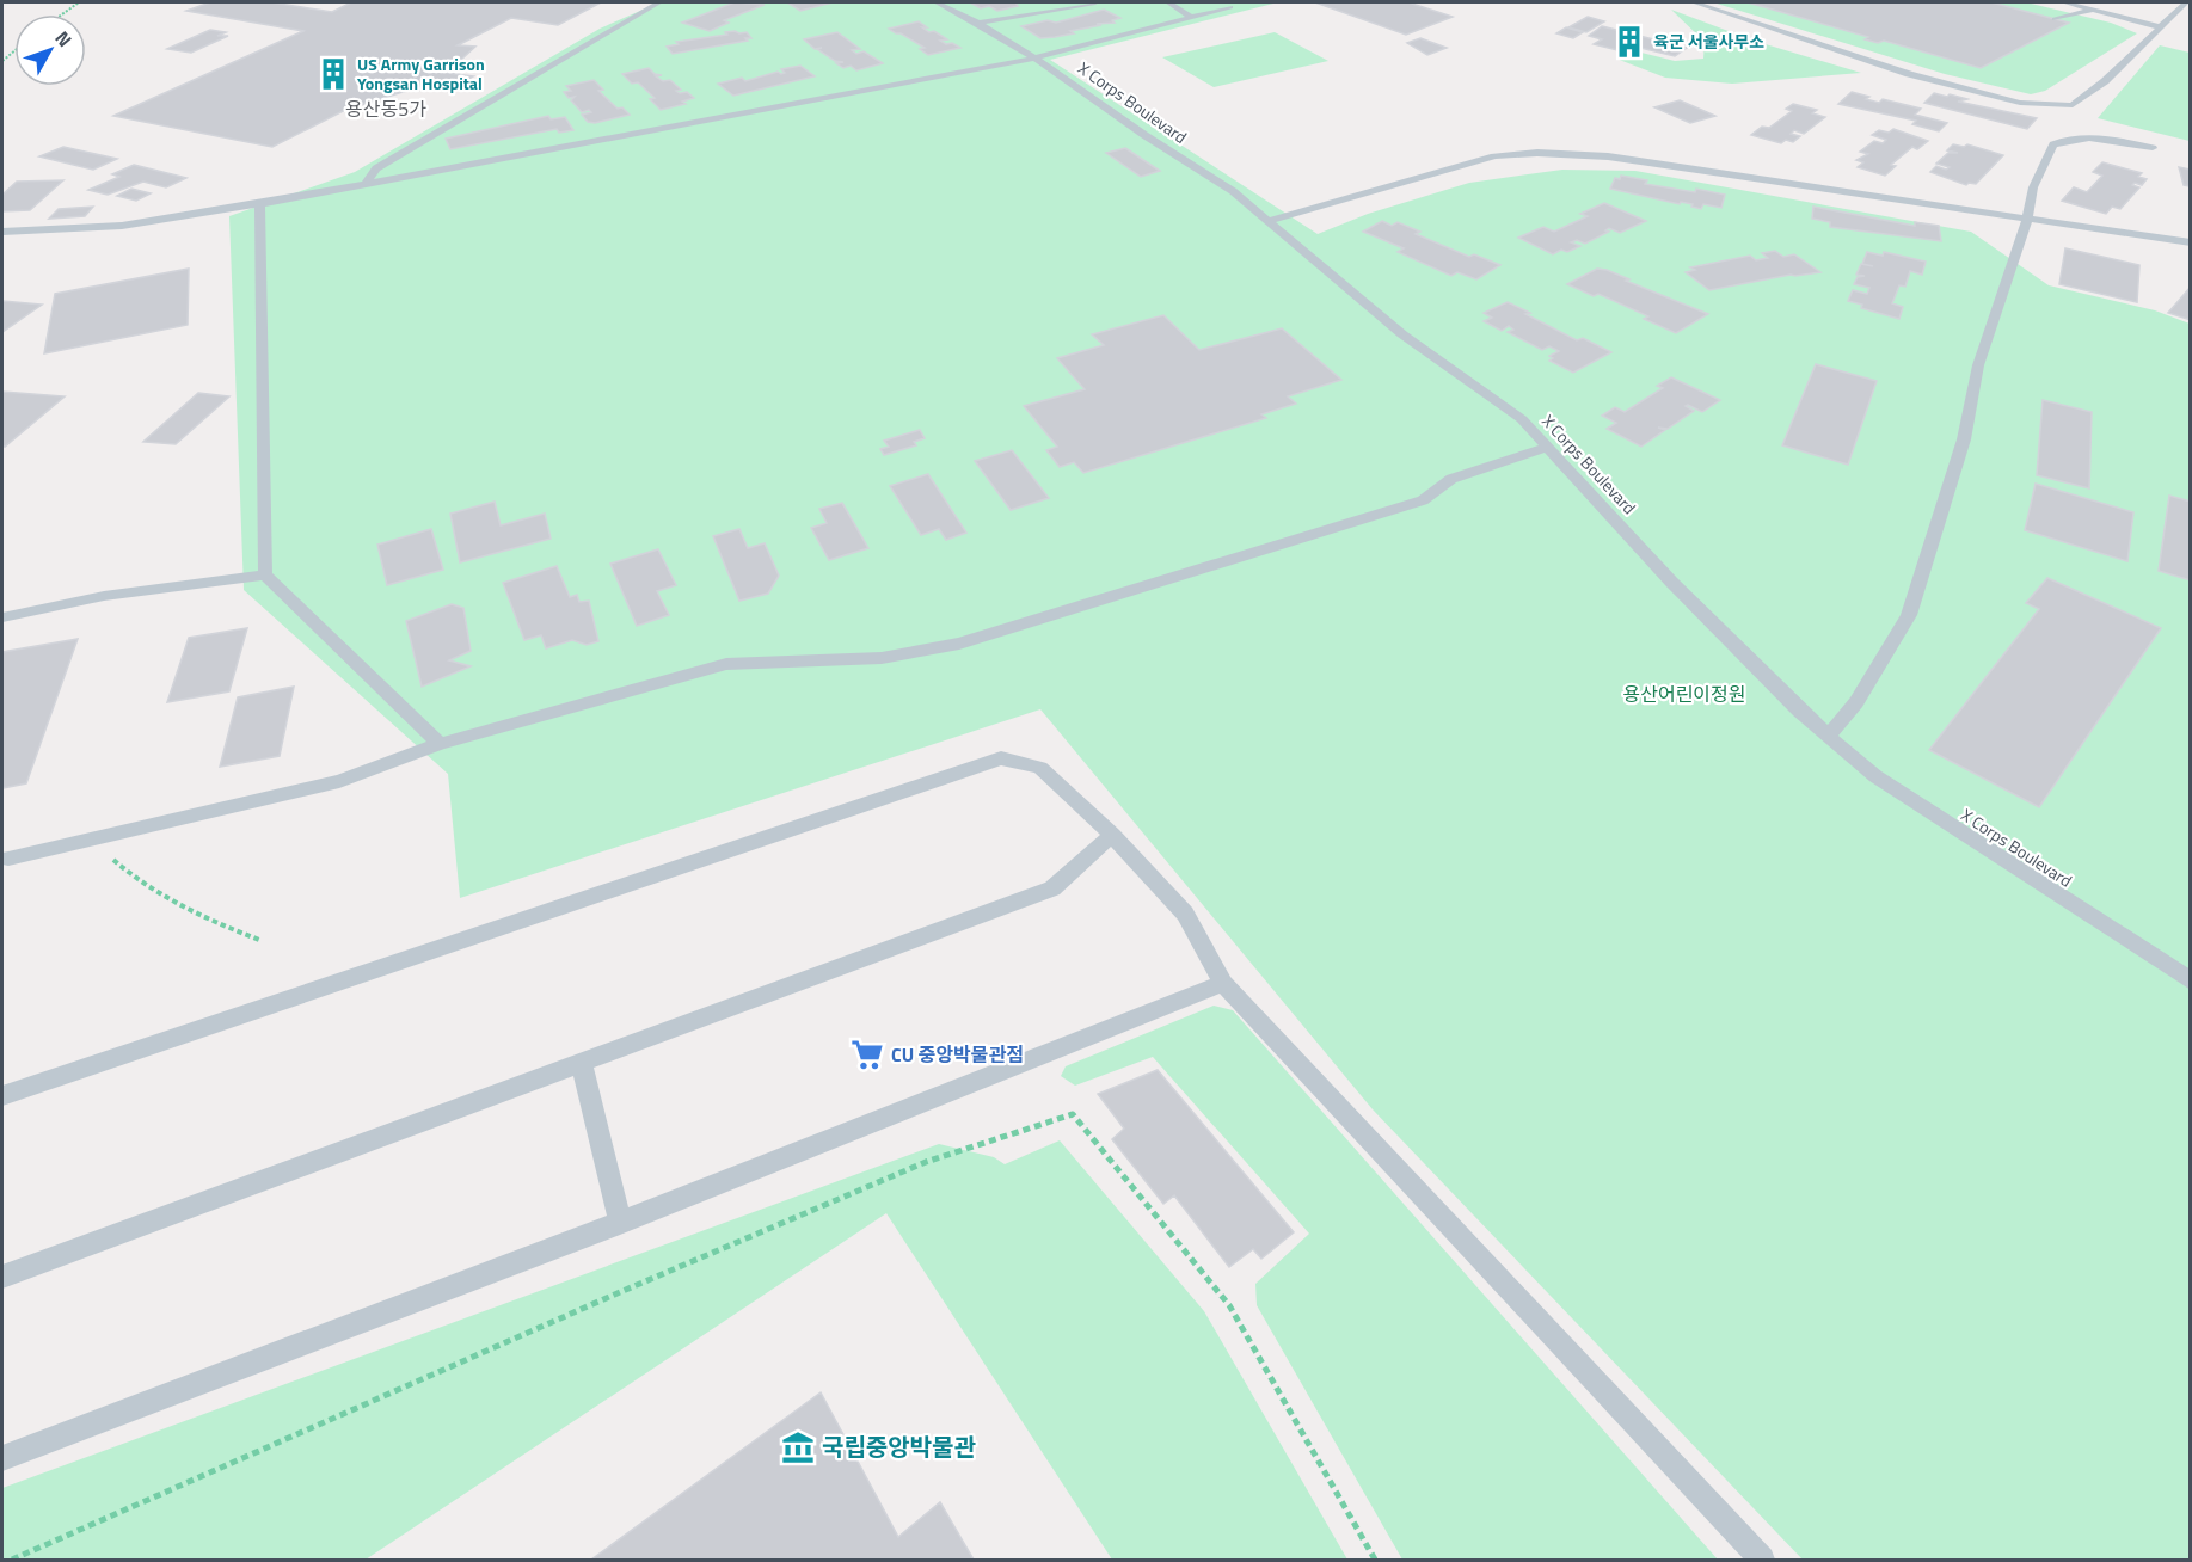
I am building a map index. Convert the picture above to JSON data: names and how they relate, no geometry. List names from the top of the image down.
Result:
{
  "streets": {
    "lane": ["X Corps Boulevard"]
  },
  "districts": ["용산동5가"],
  "parks": ["용산어린이정원"],
  "places": {
    "building": ["육군 서울사무소", "US Army Garrison Yongsan Hospital"],
    "supermarket": ["CU 중앙박물관점"],
    "museum": ["국립중앙박물관"]
  },
  "north": "top right"
}
